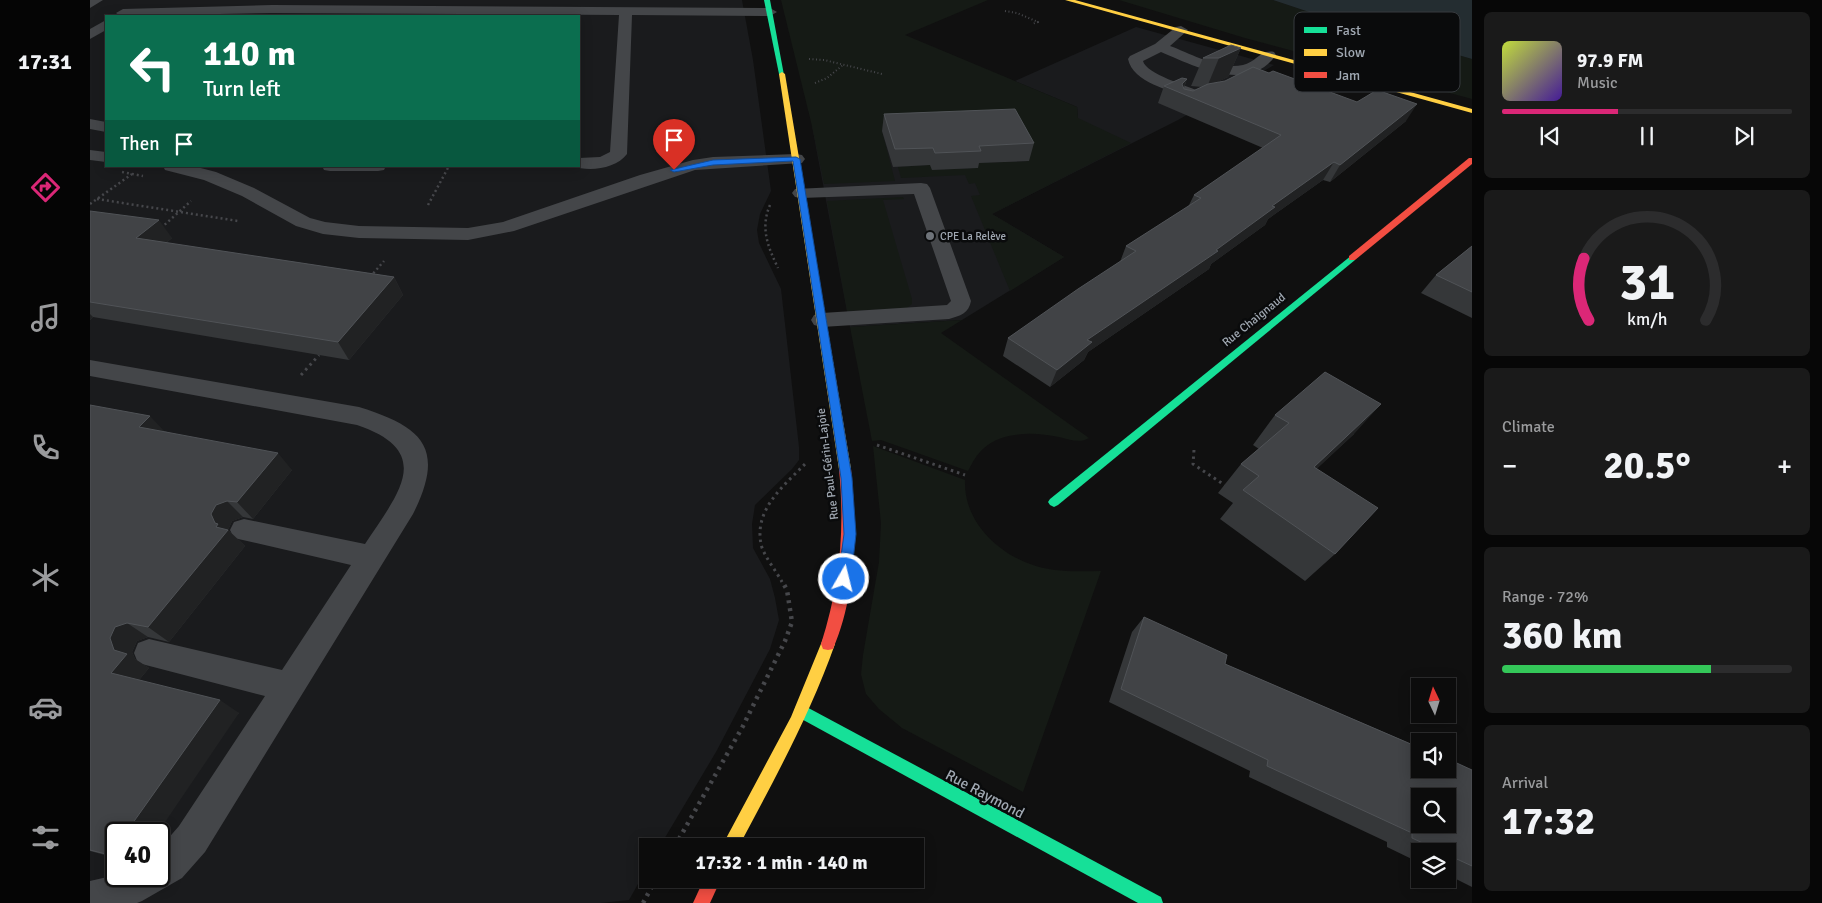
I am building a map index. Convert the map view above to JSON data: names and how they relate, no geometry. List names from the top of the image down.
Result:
{
  "streets": {
    "street": ["Rue Chaignaud", "Rue Paul-Gérin-Lajoie", "Rue Raymond"]
  },
  "crossings": [
    ["Rue Paul-Gérin-Lajoie", "Rue Raymond"]
  ],
  "places": ["CPE La Relève"],
  "legend": ["Fast", "Slow", "Jam"],
  "north": "top",
  "page": {
    "tabs": "17:31",
    "turn": ["110 m", "Turn left"],
    "song": ["97.9 FM", "Music"],
    "then": "Then",
    "tile": [
      "Climate",
      ["Range · 72%", "360 km"],
      ["Arrival", "17:32"]
    ],
    "heat": ["−", "20.5°", "+"],
    "limit": "40",
    "trip": "17:32 · 1 min · 140 m",
    "gauge": ["31", "km/h"]
  }
}
